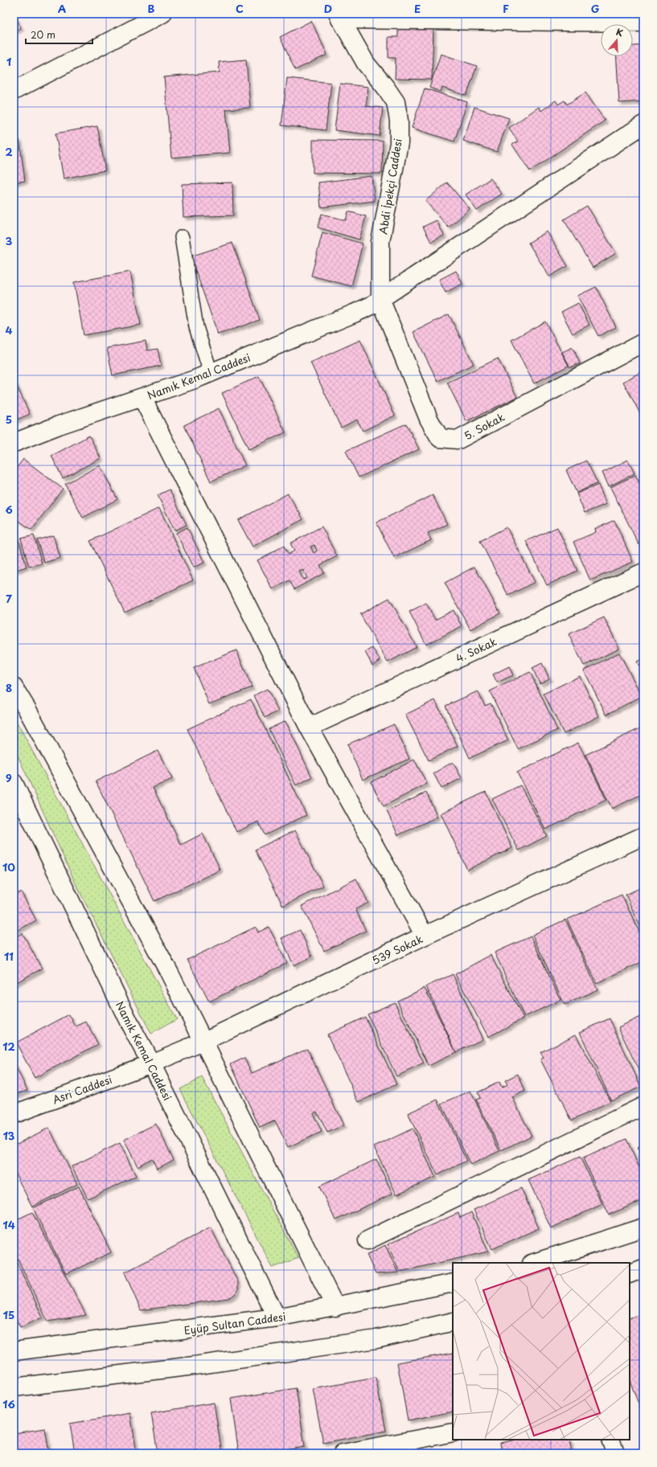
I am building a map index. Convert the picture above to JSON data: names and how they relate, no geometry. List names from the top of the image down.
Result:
{
  "streets": {
    "street": [
      "Abdi İpekçi Caddesi",
      "Namık Kemal Caddesi",
      "5. Sokak",
      "4. Sokak",
      "539 Sokak",
      "Asri Caddesi",
      "Eyüp Sultan Caddesi"
    ]
  },
  "crossings": [
    ["Abdi İpekçi Caddesi", "Namık Kemal Caddesi"],
    ["Abdi İpekçi Caddesi", "5. Sokak"],
    ["Namık Kemal Caddesi", "5. Sokak"],
    ["Namık Kemal Caddesi", "539 Sokak"],
    ["Namık Kemal Caddesi", "Asri Caddesi"],
    ["Namık Kemal Caddesi", "Eyüp Sultan Caddesi"],
    ["539 Sokak", "Asri Caddesi"]
  ],
  "scale_bar": "20 m",
  "north": "top",
  "grid": {
    "columns": [
      "A",
      "B",
      "C",
      "D",
      "E",
      "F",
      "G"
    ],
    "rows": [
      "1",
      "2",
      "3",
      "4",
      "5",
      "6",
      "7",
      "8",
      "9",
      "10",
      "11",
      "12",
      "13",
      "14",
      "15",
      "16"
    ]
  }
}
